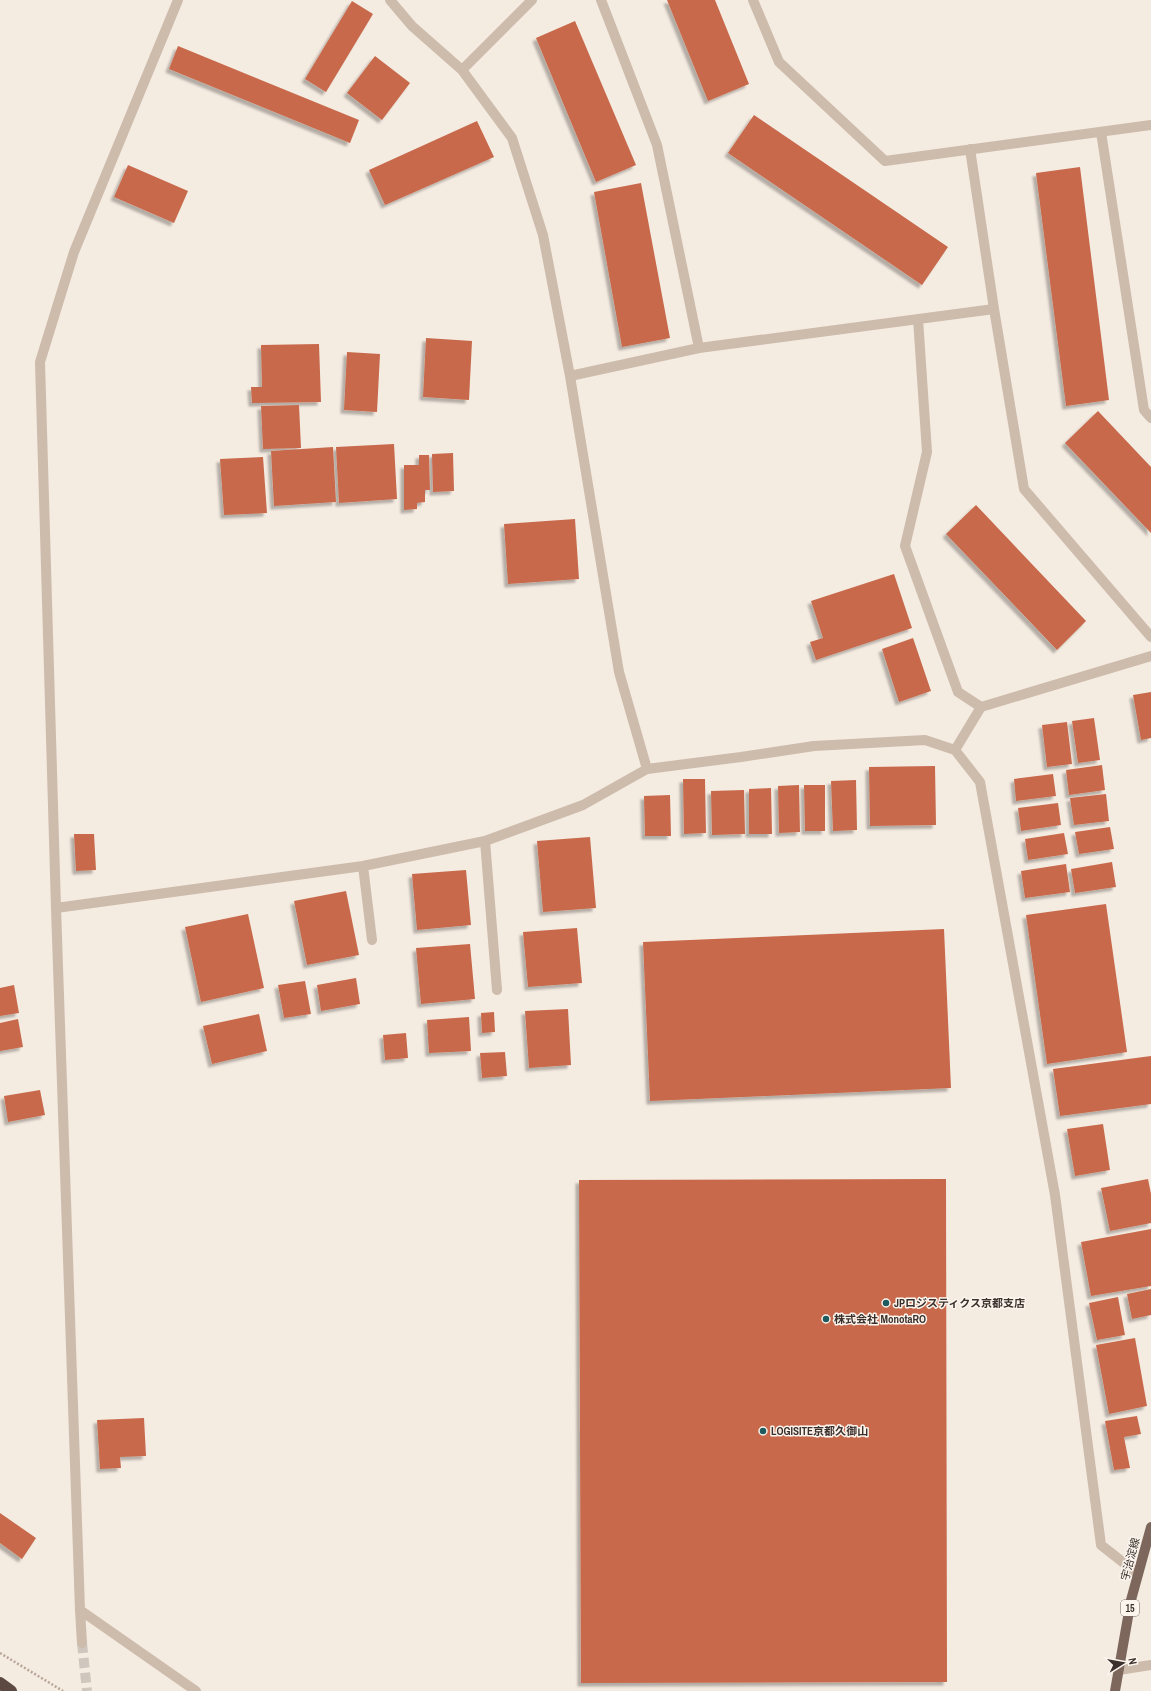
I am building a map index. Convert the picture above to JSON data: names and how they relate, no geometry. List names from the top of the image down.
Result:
{
  "streets": {
    "main road": ["宇治淀線", "15"]
  },
  "places": ["JPロジスティクス京都支店", "株式会社 MonotaRO", "LOGISITE京都久御山"],
  "north": "right"
}
